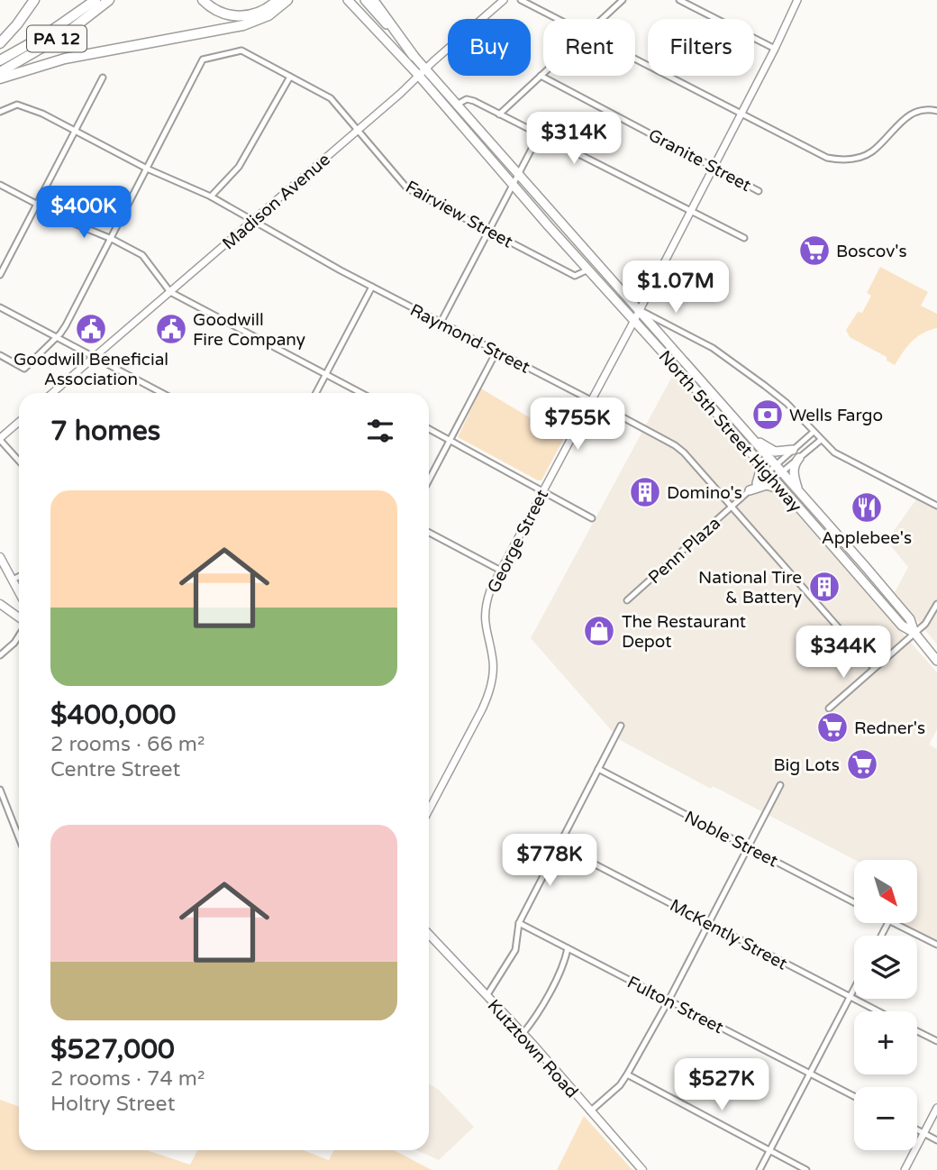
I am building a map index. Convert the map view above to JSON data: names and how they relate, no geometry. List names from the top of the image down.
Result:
{
  "streets": {
    "highway": ["PA 12"],
    "main road": ["North 5th Street Highway", "Kutztown Road"],
    "street": [
      "Granite Street",
      "Madison Avenue",
      "Fairview Street",
      "Raymond Street",
      "George Street",
      "Penn Plaza",
      "Noble Street",
      "McKently Street",
      "Fulton Street"
    ]
  },
  "crossings": [
    ["Granite Street", "George Street"],
    ["Madison Avenue", "Fairview Street"],
    ["Madison Avenue", "Raymond Street"],
    ["Madison Avenue", "North 5th Street Highway"],
    ["Fairview Street", "Raymond Street"],
    ["Fairview Street", "North 5th Street Highway"],
    ["Raymond Street", "George Street"],
    ["Raymond Street", "Penn Plaza"],
    ["North 5th Street Highway", "George Street"],
    ["North 5th Street Highway", "Penn Plaza"]
  ],
  "places": {
    "supermarket": ["Boscov's", "Redner's", "Big Lots"],
    "public building": ["Goodwill Beneficial Association", "Goodwill Fire Company"],
    "bank": ["Wells Fargo"],
    "building": ["Domino's", "National Tire & Battery"],
    "restaurant": ["Applebee's"],
    "shop": ["The Restaurant Depot"]
  },
  "north": "bottom right",
  "page": {
    "chip": ["Buy", "Rent", "Filters"],
    "price": [
      "$314K",
      "$400K",
      "$1.07M",
      "$755K",
      "$344K",
      "$778K",
      "$527K"
    ],
    "heading": "7 homes",
    "list": [
      {
        "name": "$400,000",
        "note": "2 rooms · 66 m² · Centre Street"
      },
      {
        "name": "$527,000",
        "note": "2 rooms · 74 m² · Holtry Street"
      }
    ],
    "map_buttons": ["+", "−"]
  }
}
